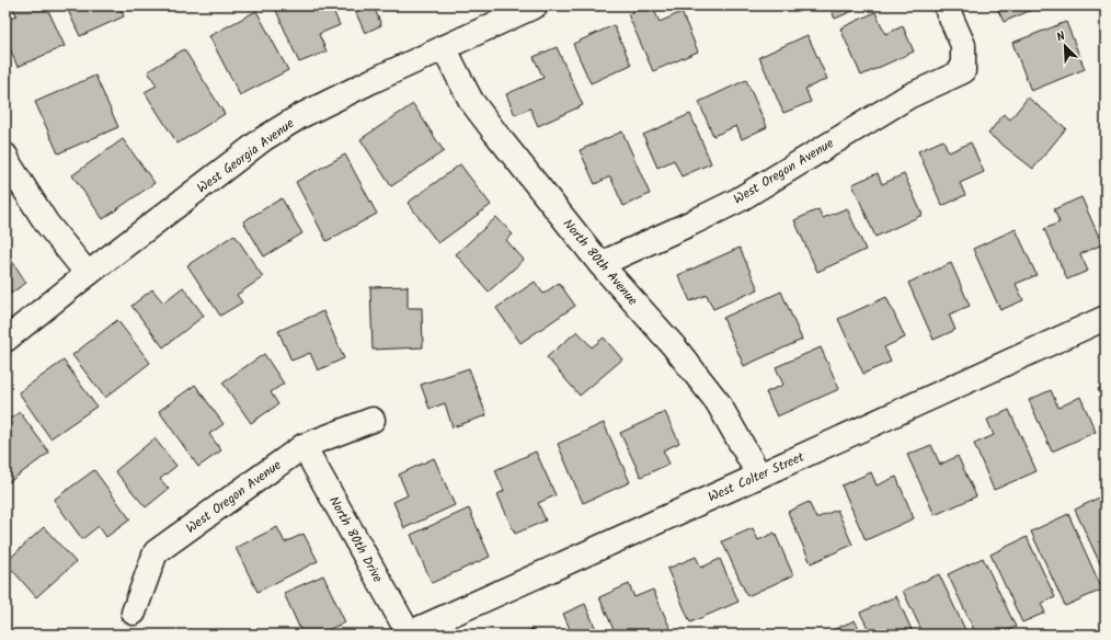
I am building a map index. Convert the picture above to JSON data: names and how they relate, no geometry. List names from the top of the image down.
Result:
{
  "streets": {
    "street": [
      "West Georgia Avenue",
      "West Oregon Avenue",
      "North 80th Avenue",
      "West Colter Street",
      "North 80th Drive"
    ]
  },
  "crossings": [
    ["West Georgia Avenue", "North 80th Avenue"],
    ["West Oregon Avenue", "North 80th Avenue"],
    ["West Oregon Avenue", "North 80th Drive"],
    ["North 80th Avenue", "West Colter Street"],
    ["West Colter Street", "North 80th Drive"]
  ],
  "north": "top left"
}
